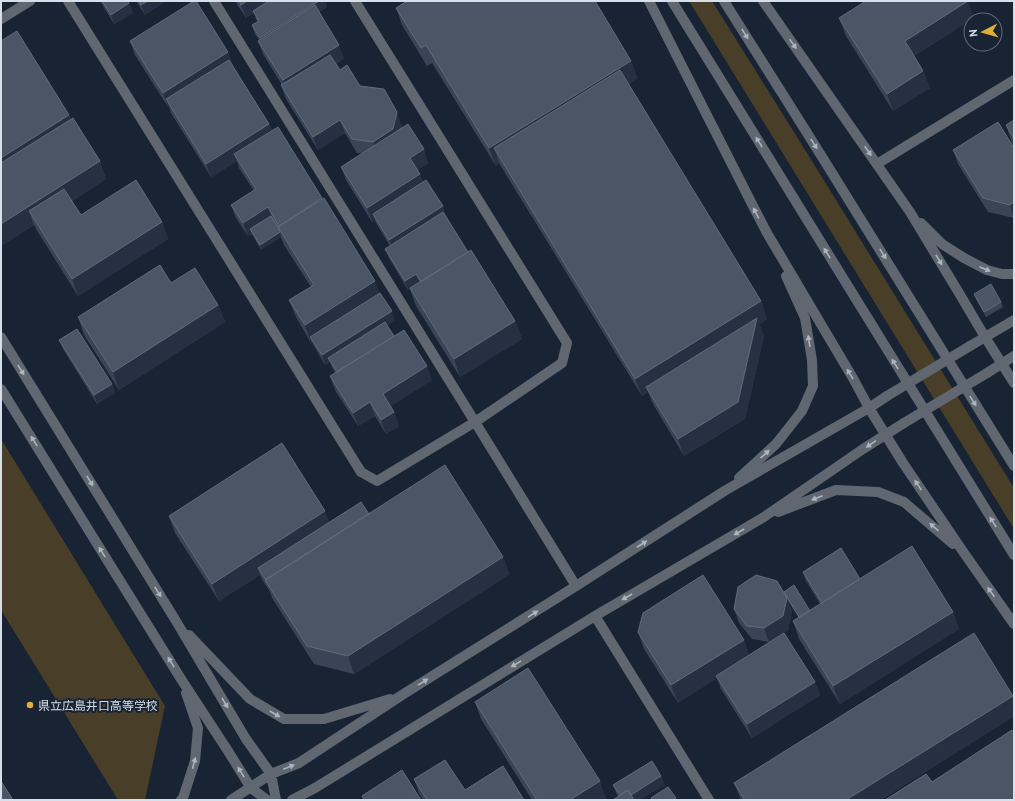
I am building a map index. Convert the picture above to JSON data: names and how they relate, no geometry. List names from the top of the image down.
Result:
{
  "places": ["県立広島井口高等学校"],
  "north": "left"
}
